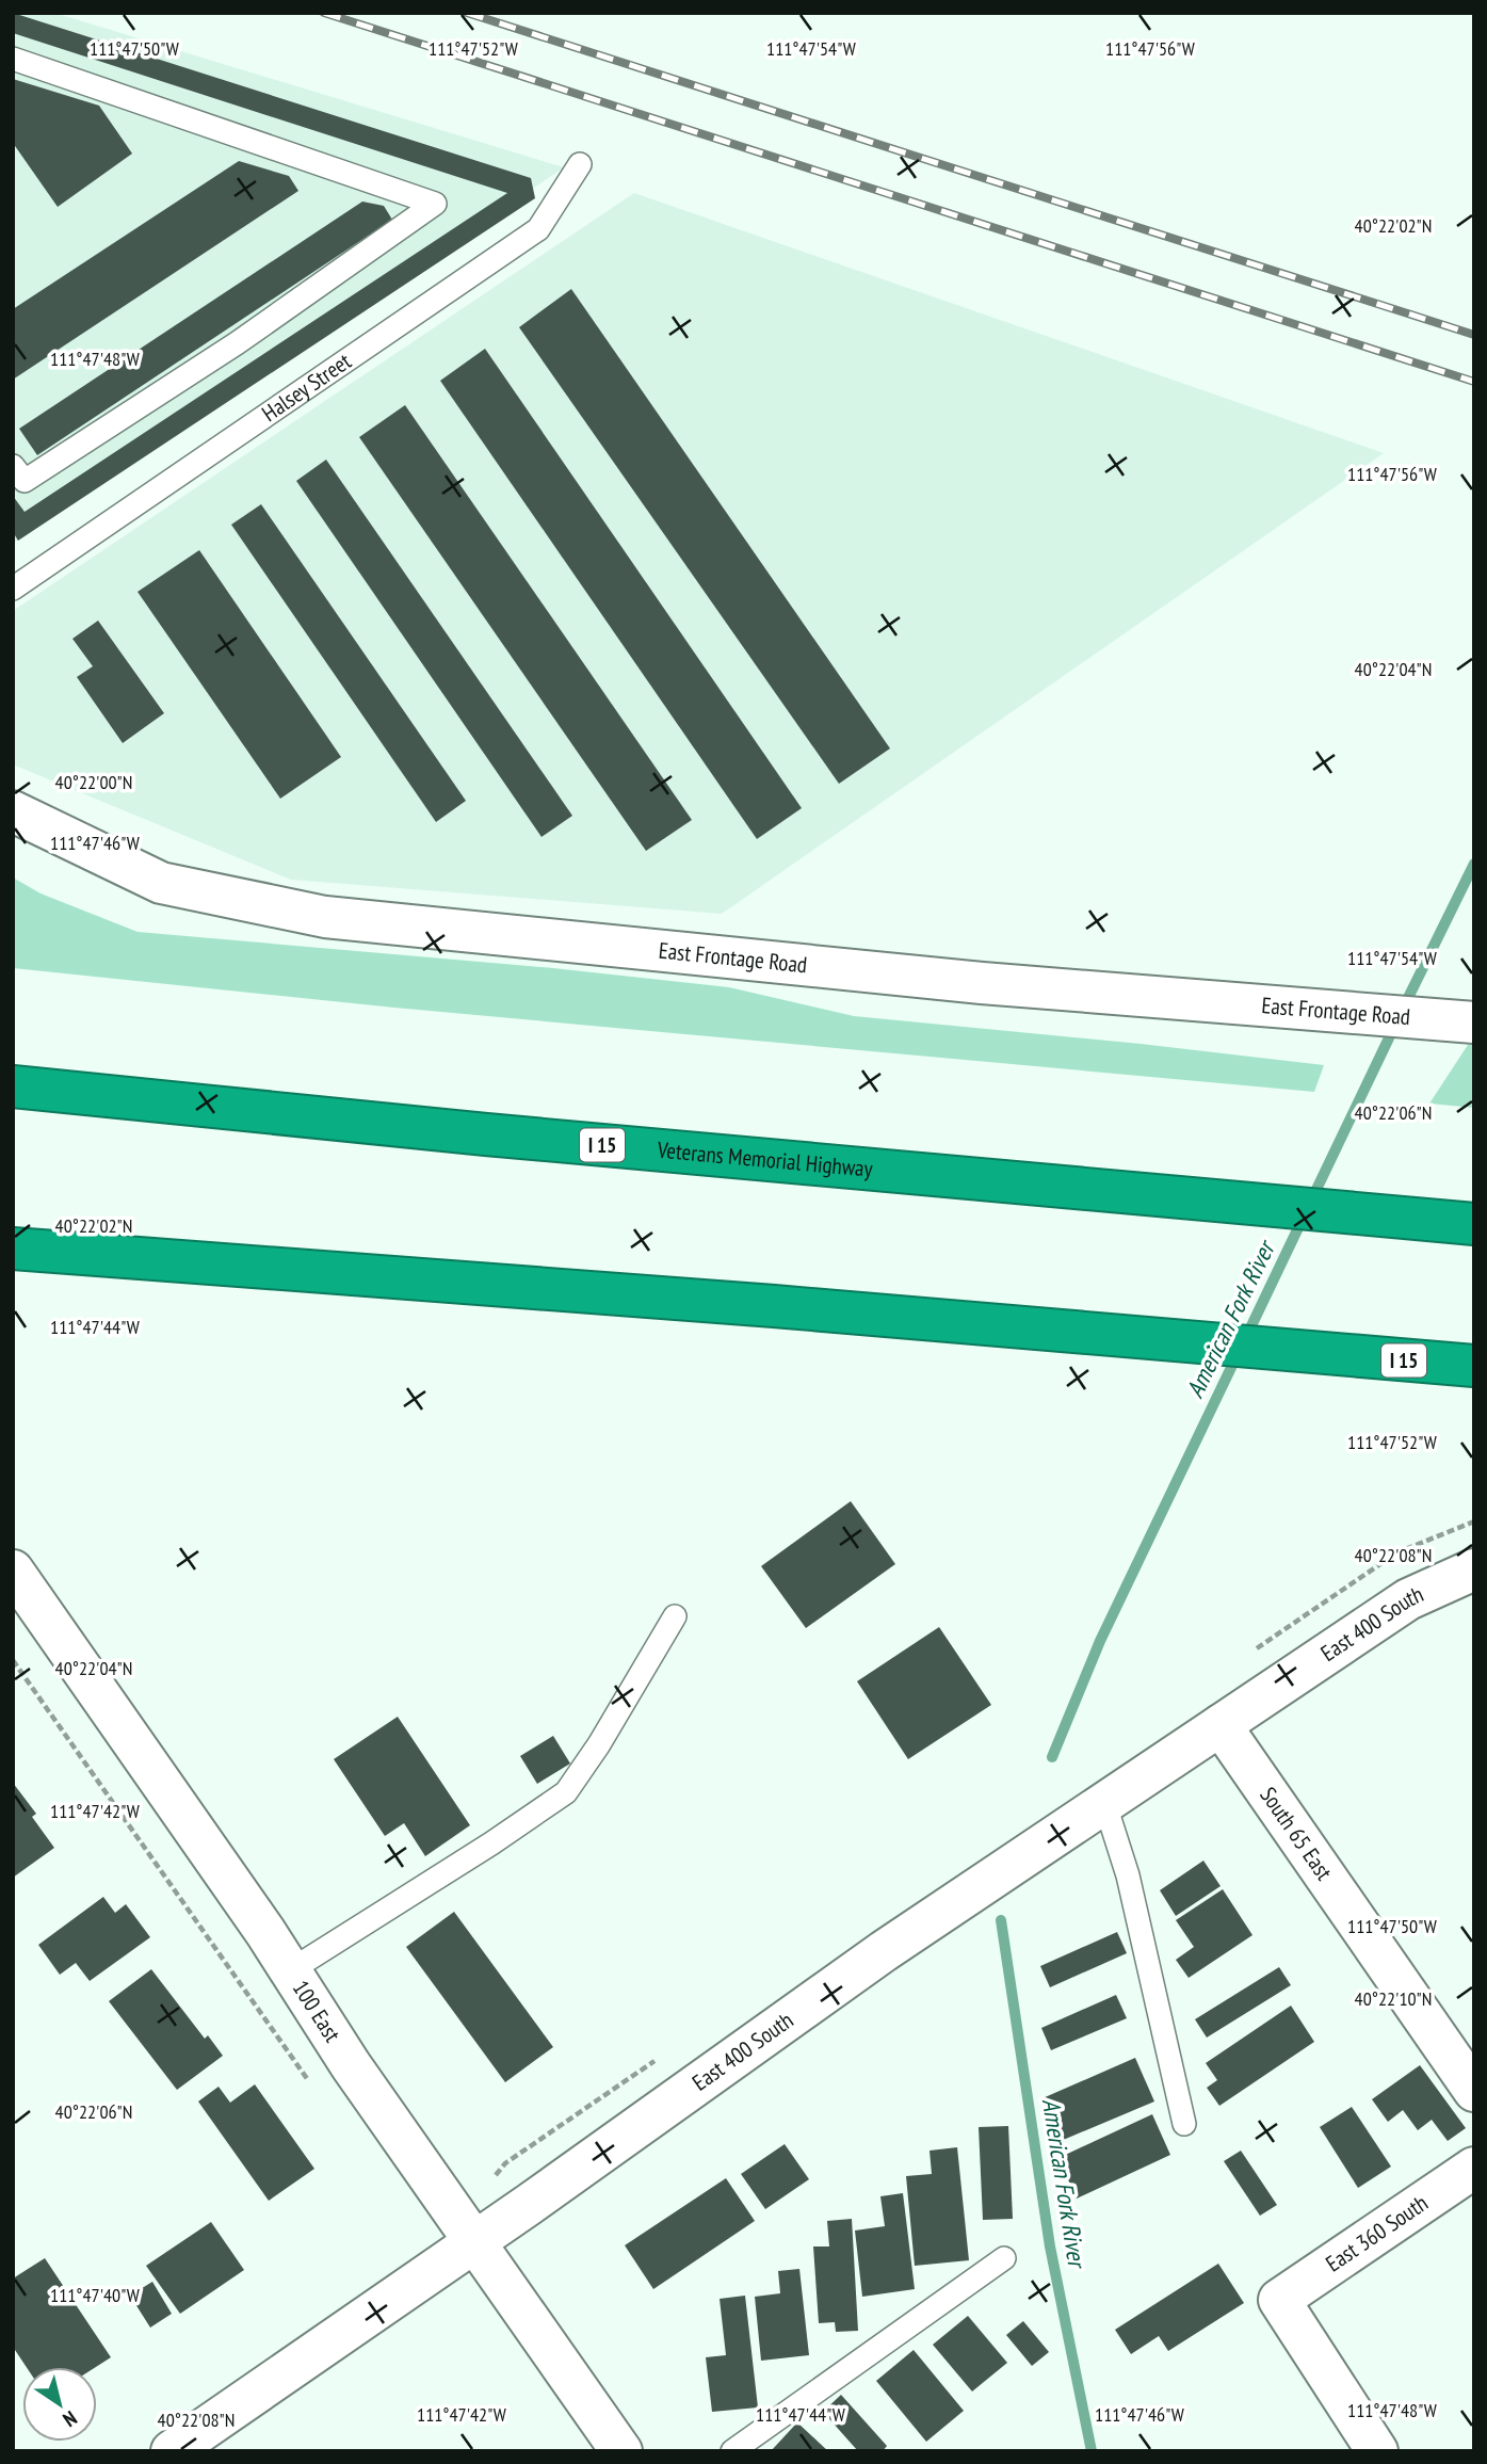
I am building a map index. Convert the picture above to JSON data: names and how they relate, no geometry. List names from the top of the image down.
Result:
{
  "streets": {
    "highway": ["I 15", "Veterans Memorial Highway"],
    "street": [
      "East Frontage Road",
      "East 400 South",
      "South 65 East",
      "100 East",
      "East 360 South"
    ],
    "lane": ["Halsey Street"]
  },
  "crossings": [
    ["East 400 South", "South 65 East"],
    ["East 400 South", "100 East"]
  ],
  "water": ["American Fork River"],
  "north": "bottom right",
  "coordinates": [
    "111°47'50\"W",
    "111°47'52\"W",
    "111°47'54\"W",
    "111°47'56\"W",
    "40°22'02\"N",
    "111°47'48\"W",
    "40°22'04\"N",
    "40°22'00\"N",
    "111°47'46\"W",
    "40°22'06\"N",
    "111°47'44\"W",
    "40°22'08\"N",
    "111°47'42\"W",
    "40°22'10\"N",
    "111°47'40\"W"
  ]
}
